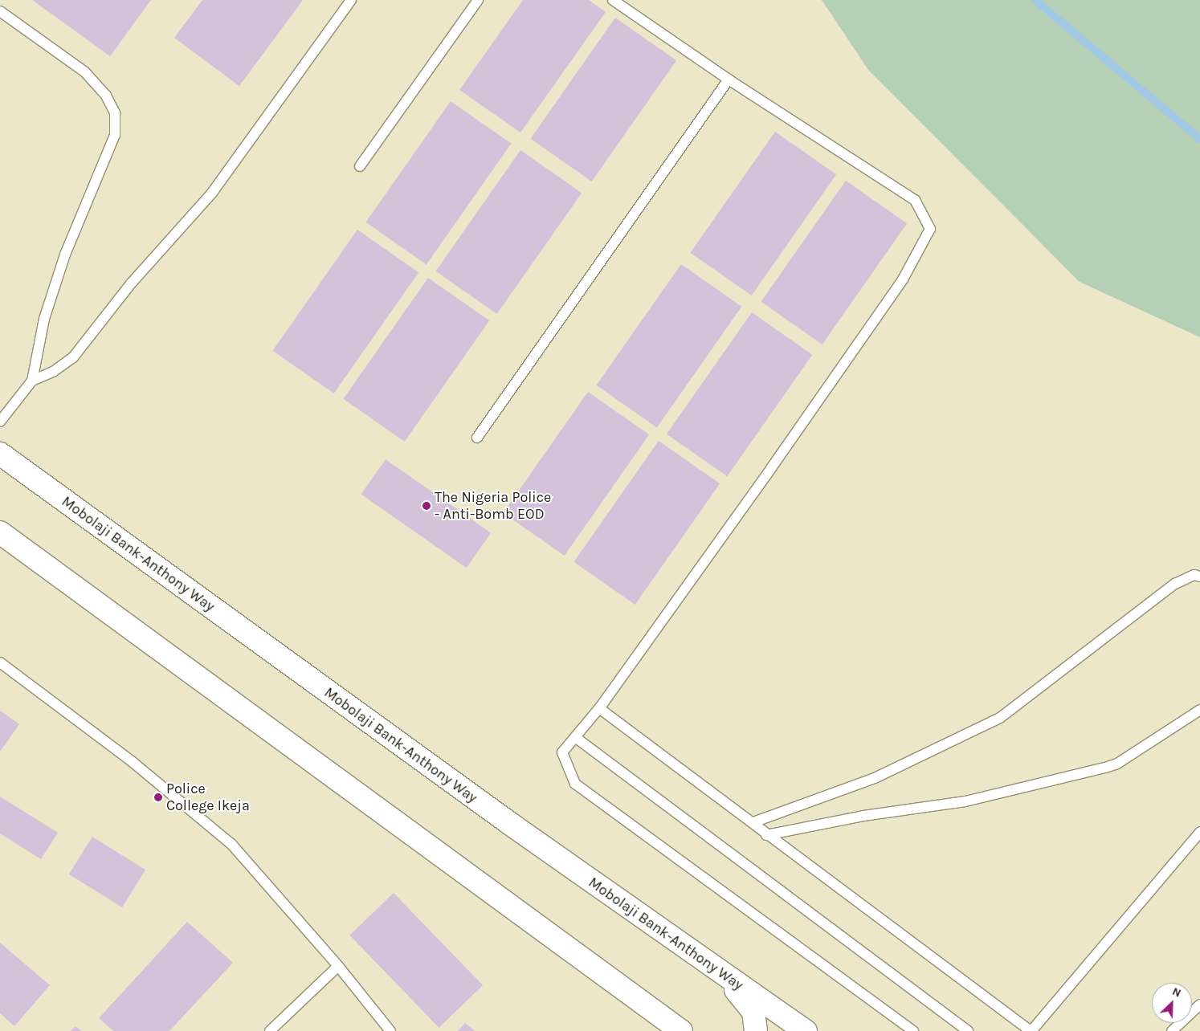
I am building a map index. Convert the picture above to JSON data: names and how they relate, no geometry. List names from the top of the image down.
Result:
{
  "streets": {
    "main road": ["Mobolaji Bank-Anthony Way"]
  },
  "places": ["The Nigeria Police - Anti-Bomb EOD", "Police College Ikeja"],
  "north": "top right"
}
